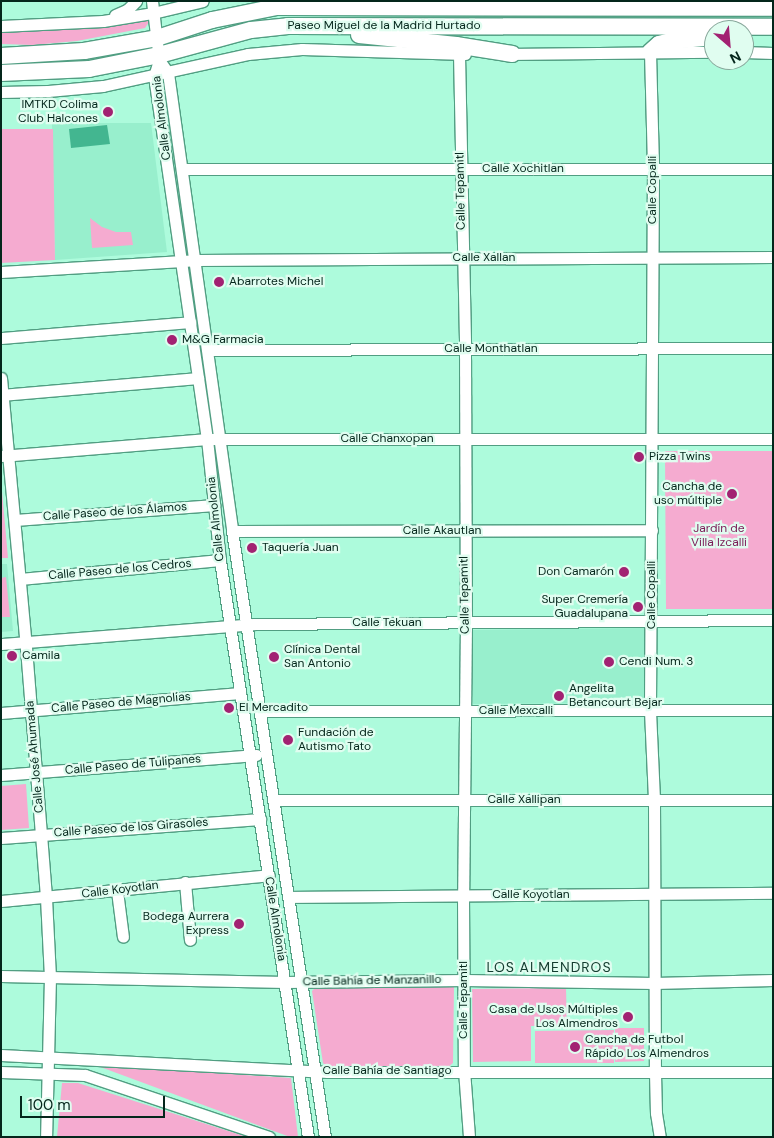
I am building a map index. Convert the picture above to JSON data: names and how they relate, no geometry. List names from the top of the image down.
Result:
{
  "streets": {
    "highway": ["Paseo Miguel de la Madrid Hurtado"],
    "street": [
      "Calle Almolonia",
      "Calle Xochitlan",
      "Calle Copalli",
      "Calle Tepamitl",
      "Calle Xallan",
      "Calle Monthatlan",
      "Calle Chanxopan",
      "Calle Paseo de los Álamos",
      "Calle Akautlan",
      "Calle Paseo de los Cedros",
      "Calle Tekuan",
      "Calle Paseo de Magnolias",
      "Calle Mexcalli",
      "Calle José Ahumada",
      "Calle Paseo de Tulipanes",
      "Calle Xallipan",
      "Calle Paseo de los Girasoles",
      "Calle Koyotlan",
      "Calle Bahía de Manzanillo",
      "Calle Bahía de Santiago"
    ]
  },
  "crossings": [
    ["Paseo Miguel de la Madrid Hurtado", "Calle Almolonia"],
    ["Calle Almolonia", "Calle Xochitlan"],
    ["Calle Almolonia", "Calle Xallan"],
    ["Calle Almolonia", "Calle Monthatlan"],
    ["Calle Almolonia", "Calle Chanxopan"],
    ["Calle Almolonia", "Calle Paseo de los Álamos"],
    ["Calle Almolonia", "Calle Akautlan"],
    ["Calle Almolonia", "Calle Paseo de los Cedros"],
    ["Calle Almolonia", "Calle Tekuan"],
    ["Calle Almolonia", "Calle Paseo de Magnolias"],
    ["Calle Almolonia", "Calle Mexcalli"],
    ["Calle Almolonia", "Calle Paseo de Tulipanes"],
    ["Calle Almolonia", "Calle Xallipan"],
    ["Calle Almolonia", "Calle Paseo de los Girasoles"],
    ["Calle Almolonia", "Calle Koyotlan"],
    ["Calle Almolonia", "Calle Bahía de Manzanillo"],
    ["Calle Almolonia", "Calle Bahía de Santiago"],
    ["Calle Xochitlan", "Calle Copalli"],
    ["Calle Xochitlan", "Calle Tepamitl"],
    ["Calle Copalli", "Calle Xallan"],
    ["Calle Copalli", "Calle Monthatlan"],
    ["Calle Copalli", "Calle Chanxopan"],
    ["Calle Copalli", "Calle Akautlan"],
    ["Calle Copalli", "Calle Tekuan"],
    ["Calle Copalli", "Calle Mexcalli"],
    ["Calle Copalli", "Calle Xallipan"],
    ["Calle Copalli", "Calle Koyotlan"],
    ["Calle Copalli", "Calle Bahía de Manzanillo"],
    ["Calle Copalli", "Calle Bahía de Santiago"],
    ["Calle Tepamitl", "Calle Xallan"],
    ["Calle Tepamitl", "Calle Monthatlan"],
    ["Calle Tepamitl", "Calle Chanxopan"],
    ["Calle Tepamitl", "Calle Akautlan"],
    ["Calle Tepamitl", "Calle Tekuan"],
    ["Calle Tepamitl", "Calle Mexcalli"],
    ["Calle Tepamitl", "Calle Xallipan"],
    ["Calle Tepamitl", "Calle Koyotlan"],
    ["Calle Tepamitl", "Calle Bahía de Manzanillo"],
    ["Calle Tepamitl", "Calle Bahía de Santiago"],
    ["Calle Chanxopan", "Calle José Ahumada"],
    ["Calle Paseo de los Álamos", "Calle José Ahumada"],
    ["Calle Paseo de los Cedros", "Calle José Ahumada"],
    ["Calle Tekuan", "Calle José Ahumada"],
    ["Calle Paseo de Magnolias", "Calle José Ahumada"],
    ["Calle José Ahumada", "Calle Paseo de Tulipanes"],
    ["Calle José Ahumada", "Calle Paseo de los Girasoles"],
    ["Calle José Ahumada", "Calle Koyotlan"],
    ["Calle José Ahumada", "Calle Bahía de Manzanillo"],
    ["Calle José Ahumada", "Calle Bahía de Santiago"]
  ],
  "districts": ["LOS ALMENDROS"],
  "parks": ["Jardín de Villa Izcalli"],
  "places": [
    "IMTKD Colima Club Halcones",
    "Abarrotes Michel",
    "M&G Farmacia",
    "Pizza Twins",
    "Cancha de uso múltiple",
    "Taquería Juan",
    "Don Camarón",
    "Super Cremería Guadalupana",
    "Camila",
    "Clínica Dental San Antonio",
    "Cendi Num. 3",
    "Angelita Betancourt Bejar",
    "El Mercadito",
    "Fundación de Autismo Tato",
    "Bodega Aurrera Express",
    "Casa de Usos Múltiples Los Almendros",
    "Cancha de Futbol Rápido Los Almendros"
  ],
  "scale_bar": "100 m",
  "north": "bottom right"
}
